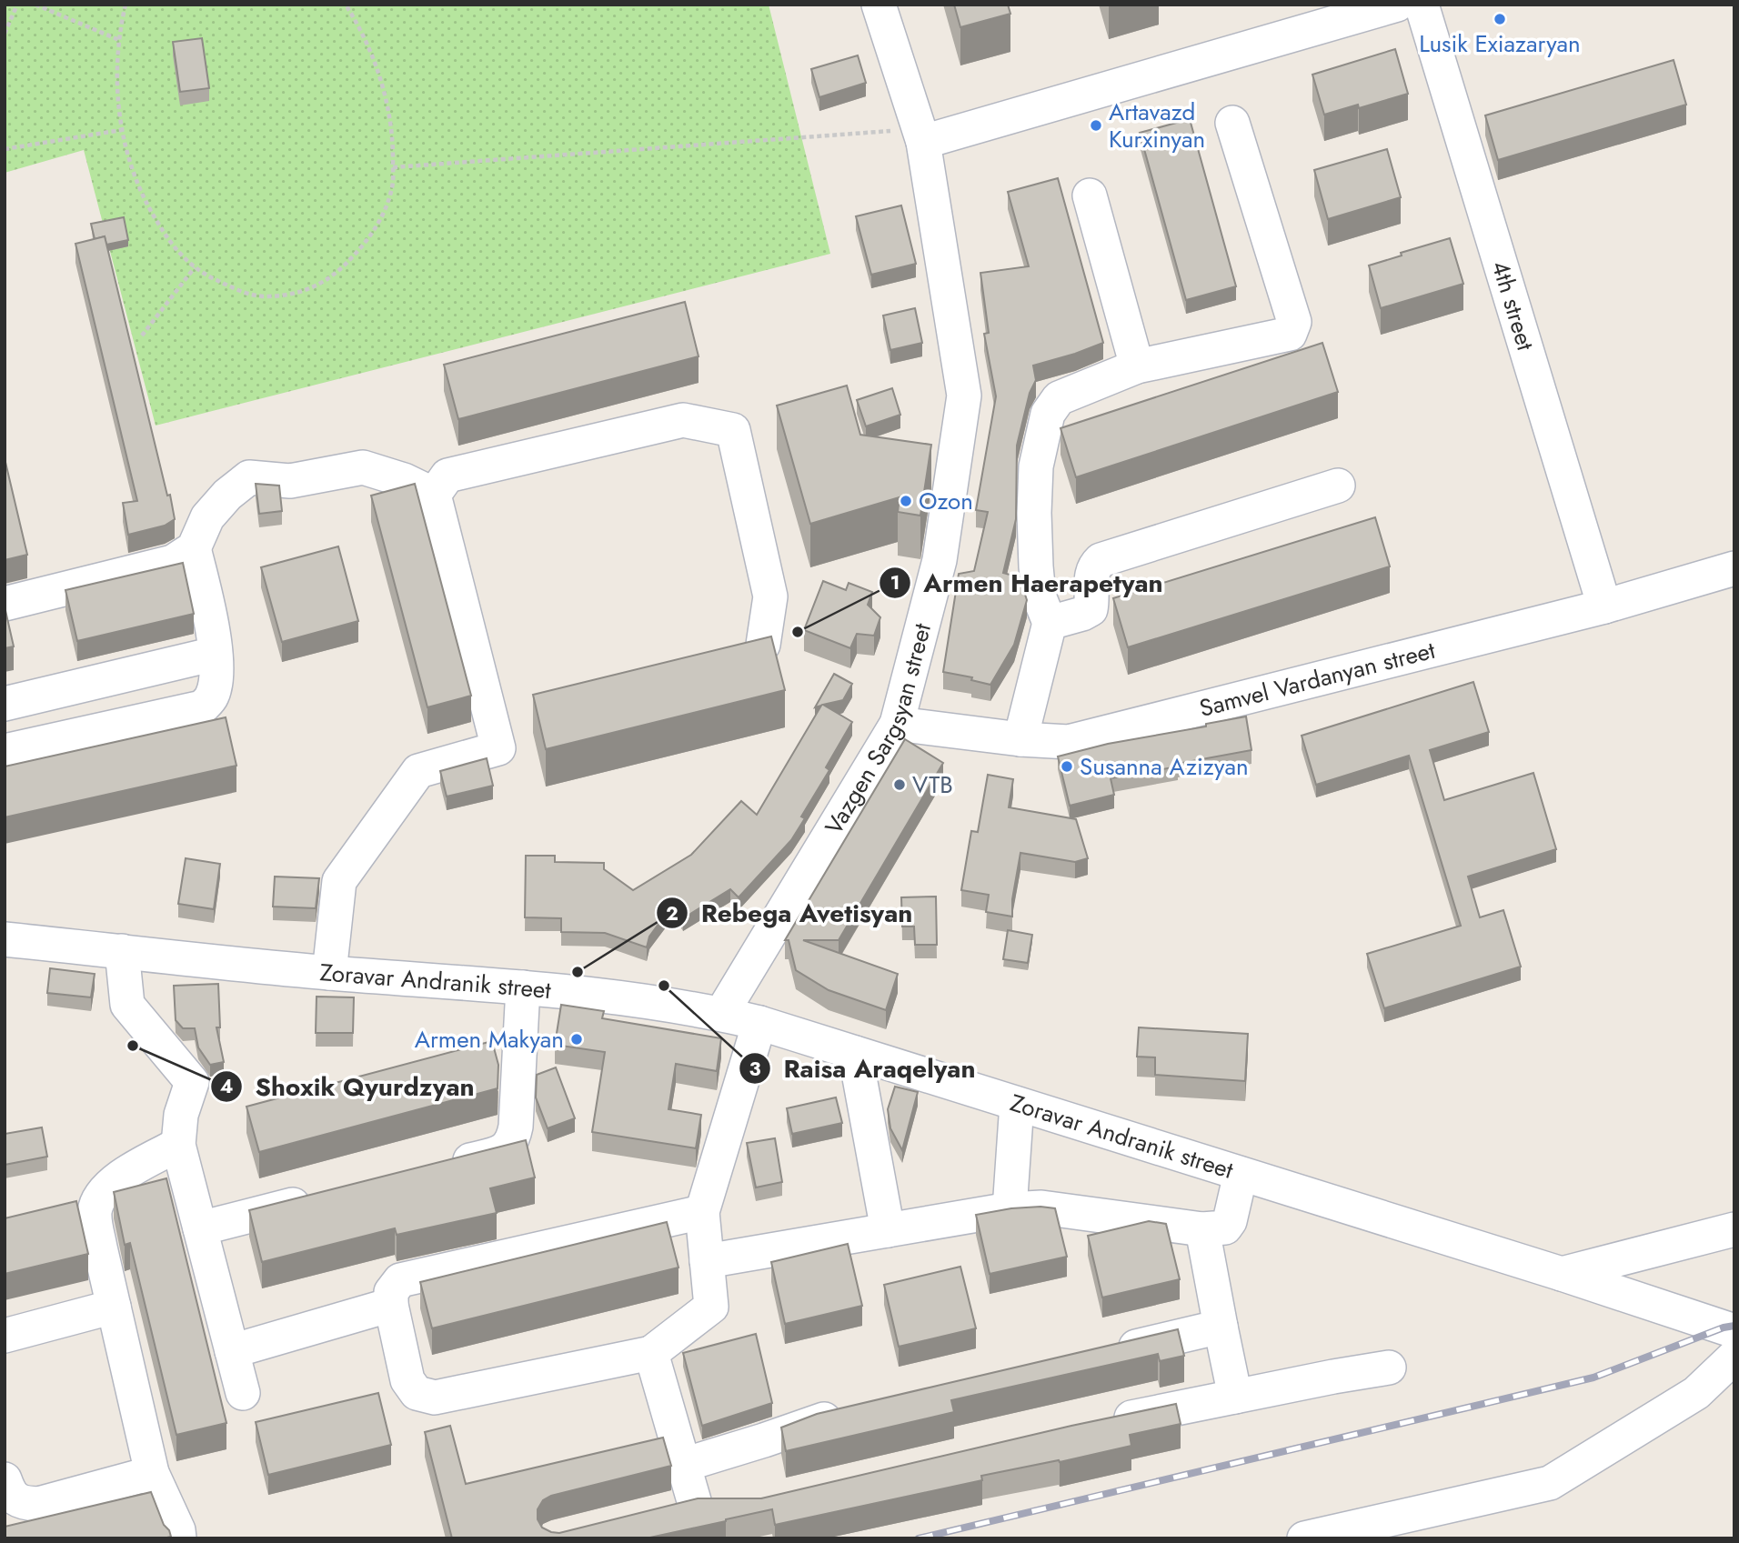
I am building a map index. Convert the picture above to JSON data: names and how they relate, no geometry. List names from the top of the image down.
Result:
{
  "streets": {
    "street": [
      "4th street",
      "Samvel Vardanyan street",
      "Vazgen Sargsyan street",
      "Zoravar Andranik street"
    ]
  },
  "crossings": [
    ["4th street", "Samvel Vardanyan street"],
    ["Samvel Vardanyan street", "Vazgen Sargsyan street"],
    ["Vazgen Sargsyan street", "Zoravar Andranik street"]
  ],
  "places": [
    "Lusik Exiazaryan",
    "Artavazd Kurxinyan",
    "Ozon",
    "Armen Haerapetyan",
    "Susanna Azizyan",
    "VTB",
    "Rebega Avetisyan",
    "Raisa Araqelyan",
    "Armen Makyan",
    "Shoxik Qyurdzyan"
  ]
}
